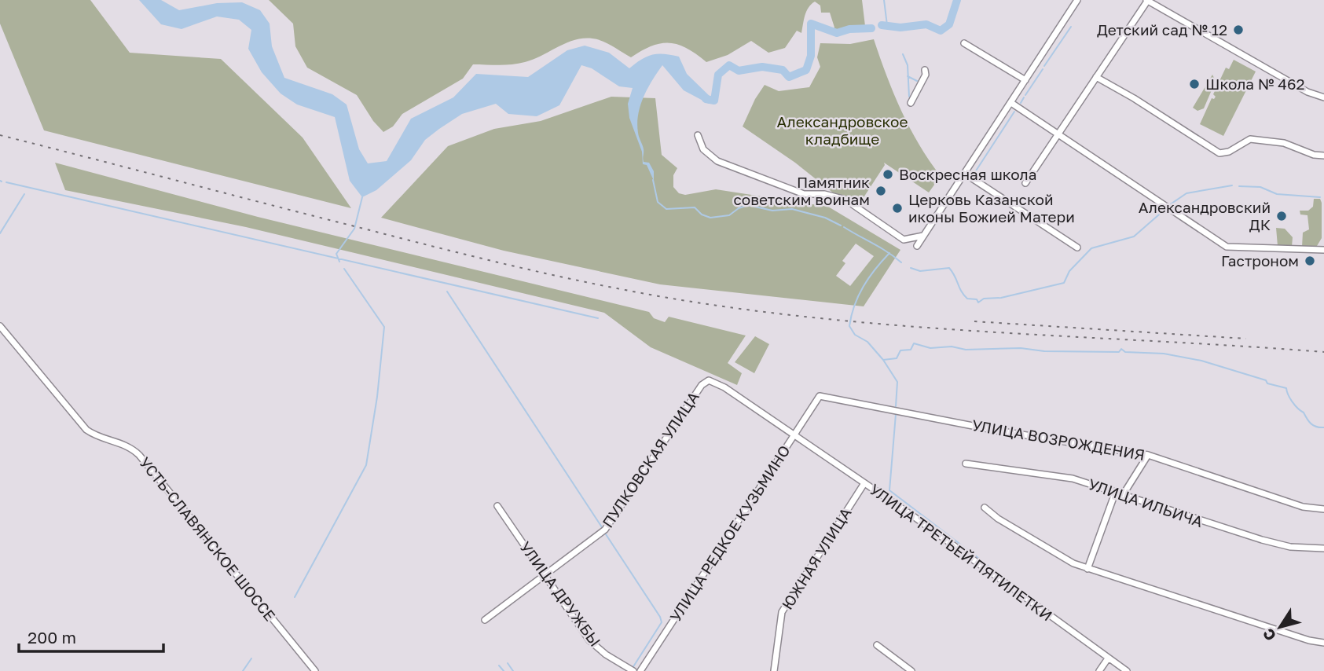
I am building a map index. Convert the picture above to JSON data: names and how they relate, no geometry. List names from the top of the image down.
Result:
{
  "streets": {
    "street": [
      "УЛИЦА ВОЗРОЖДЕНИЯ",
      "ПУЛКОВСКАЯ УЛИЦА",
      "УЛИЦА ИЛЬИЧА",
      "УЛИЦА РЕДКОЕ КУЗЬМИНО",
      "УСТЬ-СЛАВЯНСКОЕ ШОССЕ",
      "УЛИЦА ТРЕТЬЕЙ ПЯТИЛЕТКИ",
      "ЮЖНАЯ УЛИЦА",
      "УЛИЦА ДРУЖБЫ"
    ]
  },
  "crossings": [
    ["УЛИЦА ВОЗРОЖДЕНИЯ", "УЛИЦА РЕДКОЕ КУЗЬМИНО"],
    ["ПУЛКОВСКАЯ УЛИЦА", "УЛИЦА РЕДКОЕ КУЗЬМИНО"],
    ["ПУЛКОВСКАЯ УЛИЦА", "УЛИЦА ТРЕТЬЕЙ ПЯТИЛЕТКИ"],
    ["ПУЛКОВСКАЯ УЛИЦА", "УЛИЦА ДРУЖБЫ"],
    ["УЛИЦА РЕДКОЕ КУЗЬМИНО", "УЛИЦА ТРЕТЬЕЙ ПЯТИЛЕТКИ"],
    ["УЛИЦА ТРЕТЬЕЙ ПЯТИЛЕТКИ", "ЮЖНАЯ УЛИЦА"]
  ],
  "parks": ["Александровское кладбище"],
  "places": [
    "Детский сад № 12",
    "Школа № 462",
    "Воскресная школа",
    "Памятник советским воинам",
    "Церковь Казанской иконы Божией Матери",
    "Александровский ДК",
    "Гастроном"
  ],
  "scale_bar": "200 m",
  "north": "bottom left"
}
